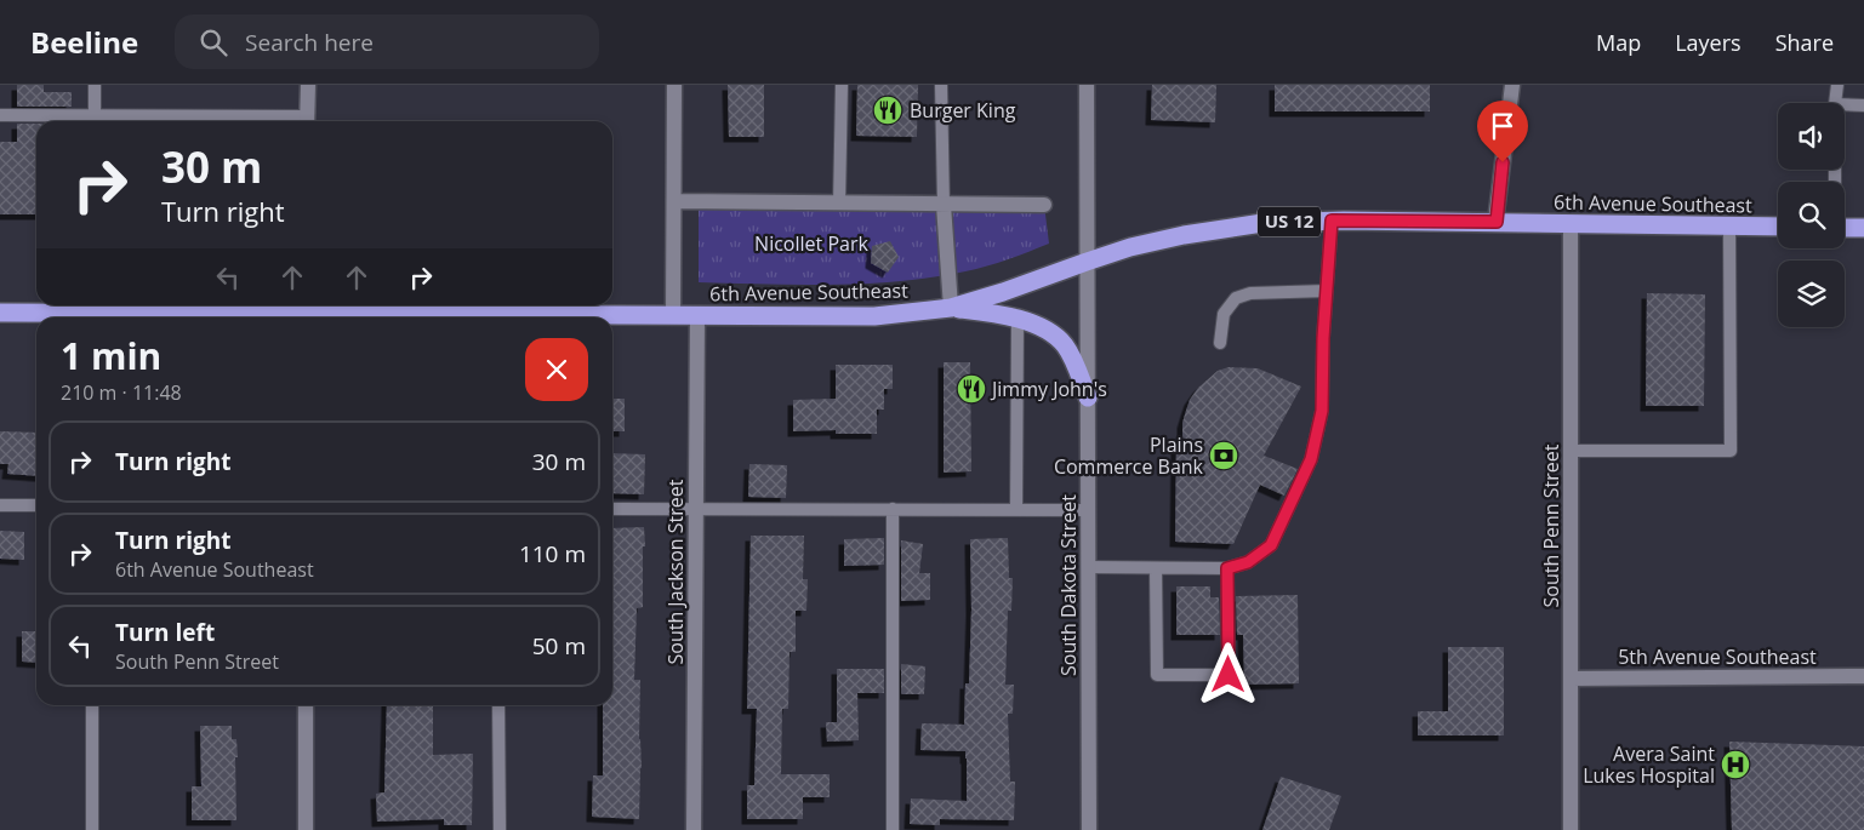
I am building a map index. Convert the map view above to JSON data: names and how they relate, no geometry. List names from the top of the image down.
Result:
{
  "streets": {
    "highway": ["6th Avenue Southeast", "US 12"],
    "street": [
      "South Penn Street",
      "South Jackson Street",
      "South Dakota Street",
      "5th Avenue Southeast"
    ]
  },
  "crossings": [
    ["6th Avenue Southeast", "South Penn Street"],
    ["6th Avenue Southeast", "South Jackson Street"],
    ["6th Avenue Southeast", "South Dakota Street"],
    ["South Penn Street", "5th Avenue Southeast"]
  ],
  "parks": ["Nicollet Park"],
  "places": {
    "restaurant": ["Burger King", "Jimmy John's"],
    "bank": ["Plains Commerce Bank"],
    "hospital": ["Avera Saint Lukes Hospital"]
  },
  "page": {
    "header": "Beeline",
    "search": "Search here",
    "nav": ["Map", "Layers", "Share"],
    "turn": ["30 m", "Turn right"],
    "heading": ["1 min", "210 m · 11:48"],
    "list": [
      {
        "name": "Turn right",
        "value": "30 m"
      },
      {
        "name": "Turn right",
        "note": "6th Avenue Southeast",
        "value": "110 m"
      },
      {
        "name": "Turn left",
        "note": "South Penn Street",
        "value": "50 m"
      }
    ]
  }
}
